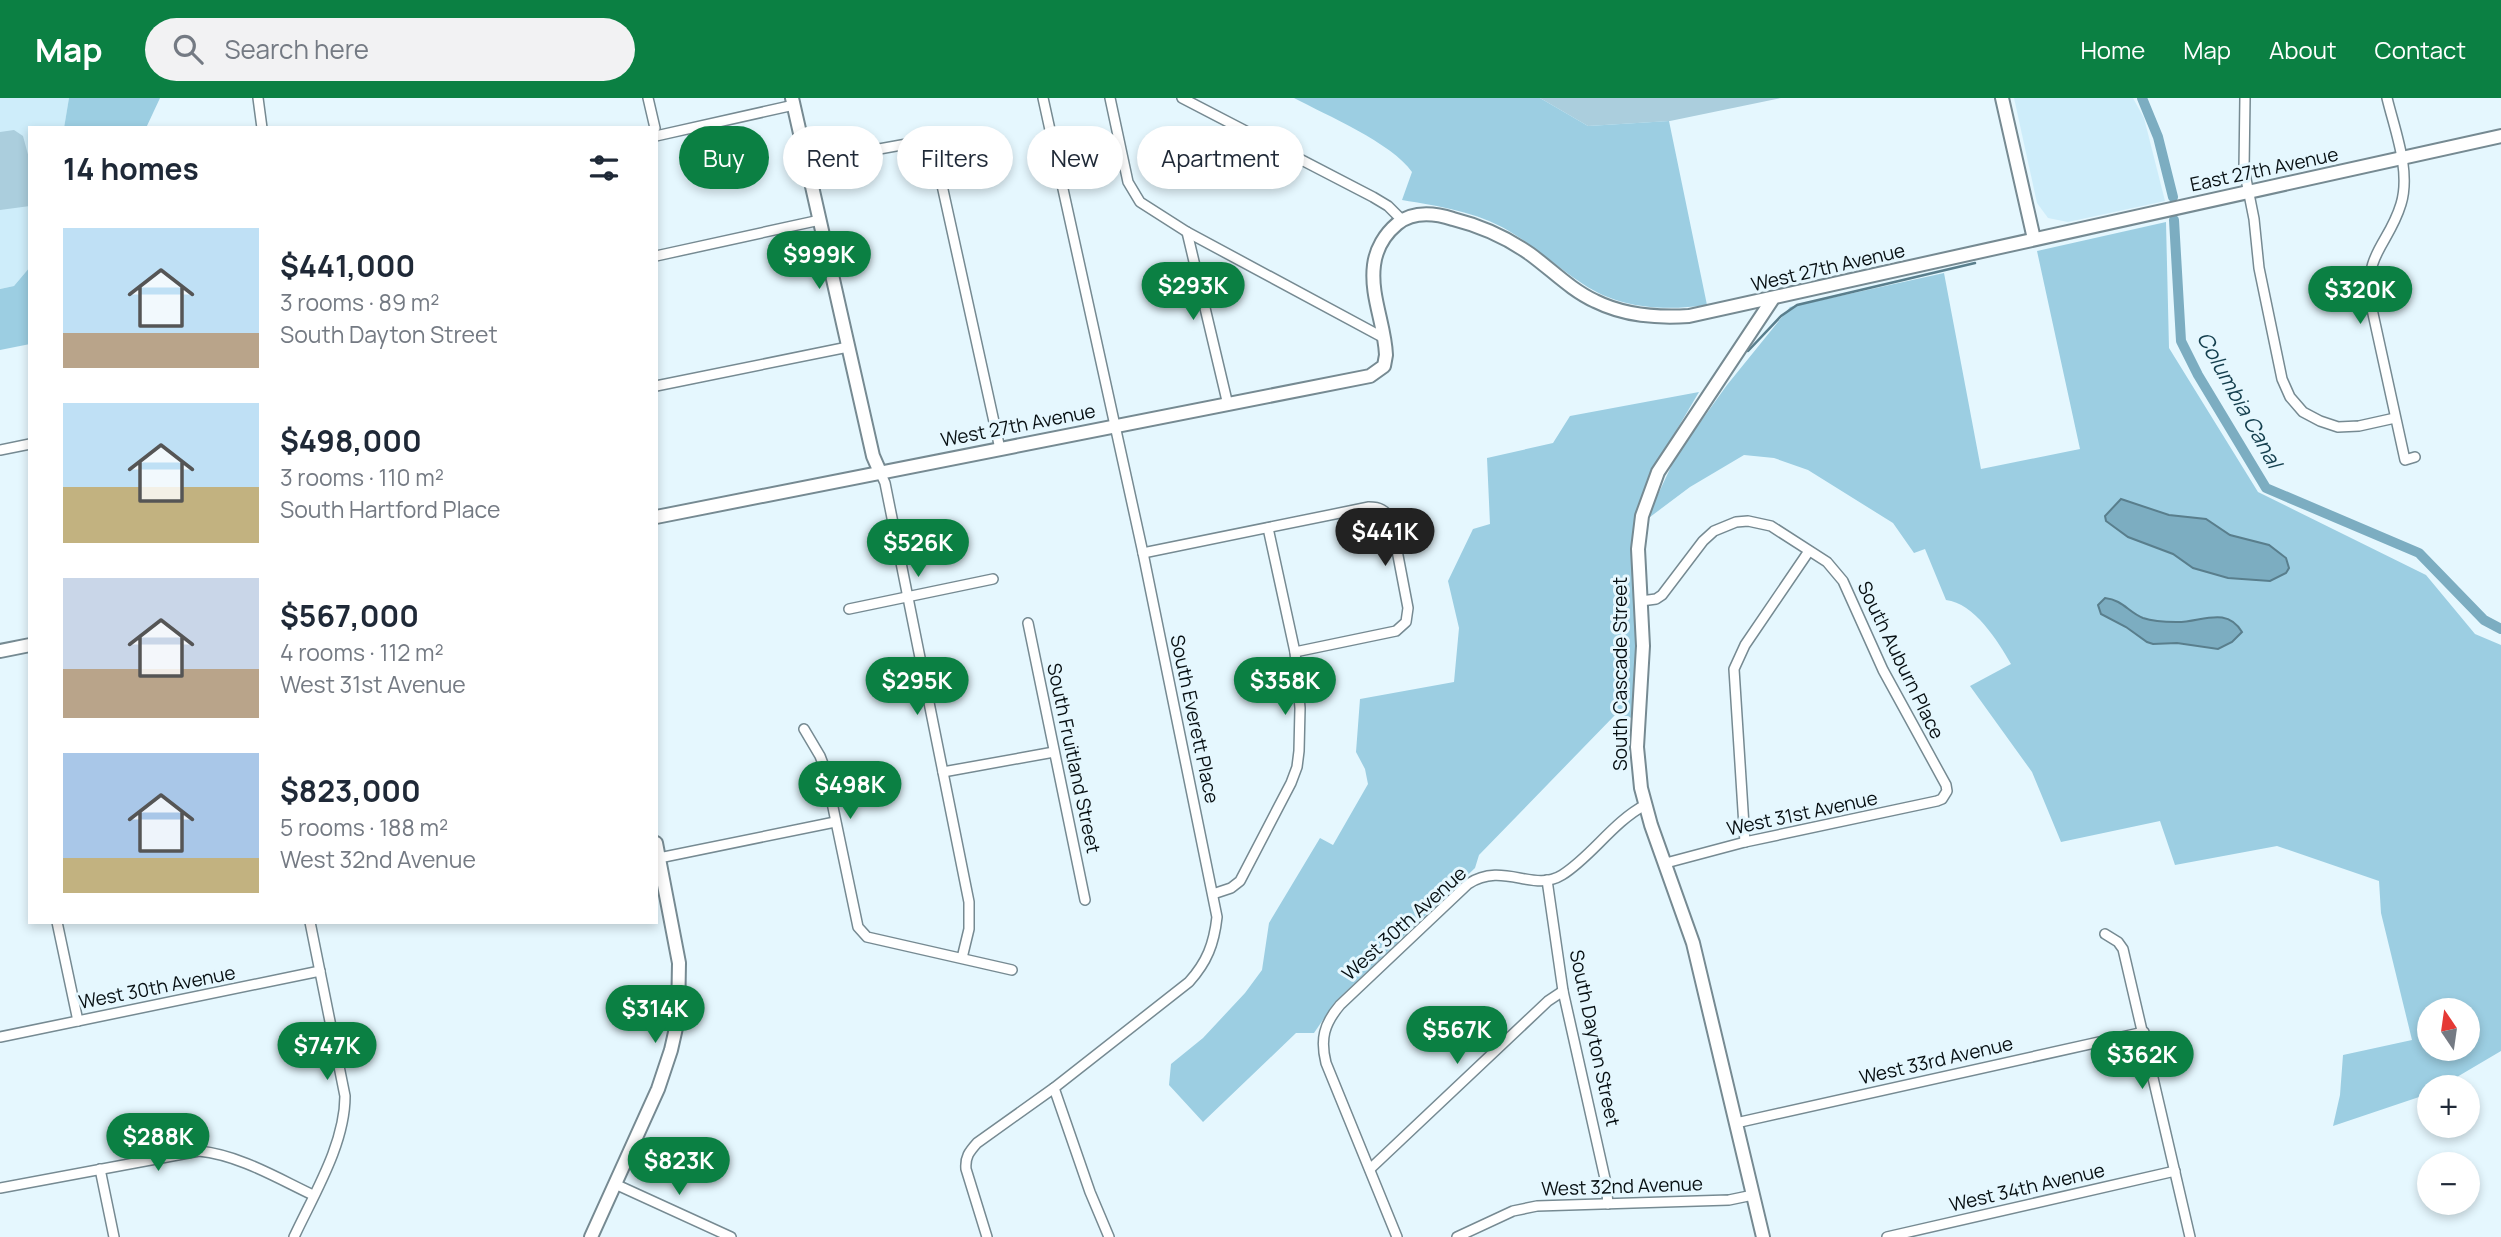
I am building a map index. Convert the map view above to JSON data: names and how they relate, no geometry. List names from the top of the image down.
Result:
{
  "streets": {
    "main road": ["East 27th Avenue", "West 27th Avenue", "South Cascade Street"],
    "street": [
      "South Auburn Place",
      "South Everett Place",
      "South Fruitland Street",
      "West 31st Avenue",
      "West 30th Avenue",
      "South Dayton Street",
      "West 33rd Avenue",
      "West 32nd Avenue",
      "West 34th Avenue"
    ]
  },
  "crossings": [
    ["East 27th Avenue", "West 27th Avenue"],
    ["West 27th Avenue", "South Cascade Street"],
    ["West 27th Avenue", "South Everett Place"],
    ["South Auburn Place", "South Cascade Street"],
    ["South Auburn Place", "West 31st Avenue"],
    ["South Cascade Street", "West 31st Avenue"],
    ["South Cascade Street", "West 33rd Avenue"],
    ["South Cascade Street", "West 32nd Avenue"],
    ["West 30th Avenue", "South Dayton Street"],
    ["South Dayton Street", "West 32nd Avenue"]
  ],
  "water": ["Columbia Canal"],
  "north": "top",
  "page": {
    "header": "Map",
    "search": "Search here",
    "nav": [
      "Home",
      "Map",
      "About",
      "Contact"
    ],
    "chip": [
      "Buy",
      "Rent",
      "Filters",
      "New",
      "Apartment"
    ],
    "heading": "14 homes",
    "list": [
      {
        "name": "$441,000",
        "note": "3 rooms · 89 m² · South Dayton Street"
      },
      {
        "name": "$498,000",
        "note": "3 rooms · 110 m² · South Hartford Place"
      },
      {
        "name": "$567,000",
        "note": "4 rooms · 112 m² · West 31st Avenue"
      },
      {
        "name": "$823,000",
        "note": "5 rooms · 188 m² · West 32nd Avenue"
      }
    ],
    "price": [
      "$999K",
      "$293K",
      "$320K",
      "$441K",
      "$526K",
      "$295K",
      "$358K",
      "$498K",
      "$314K",
      "$567K",
      "$747K",
      "$362K",
      "$288K",
      "$823K"
    ],
    "map_buttons": ["+", "−"]
  }
}
